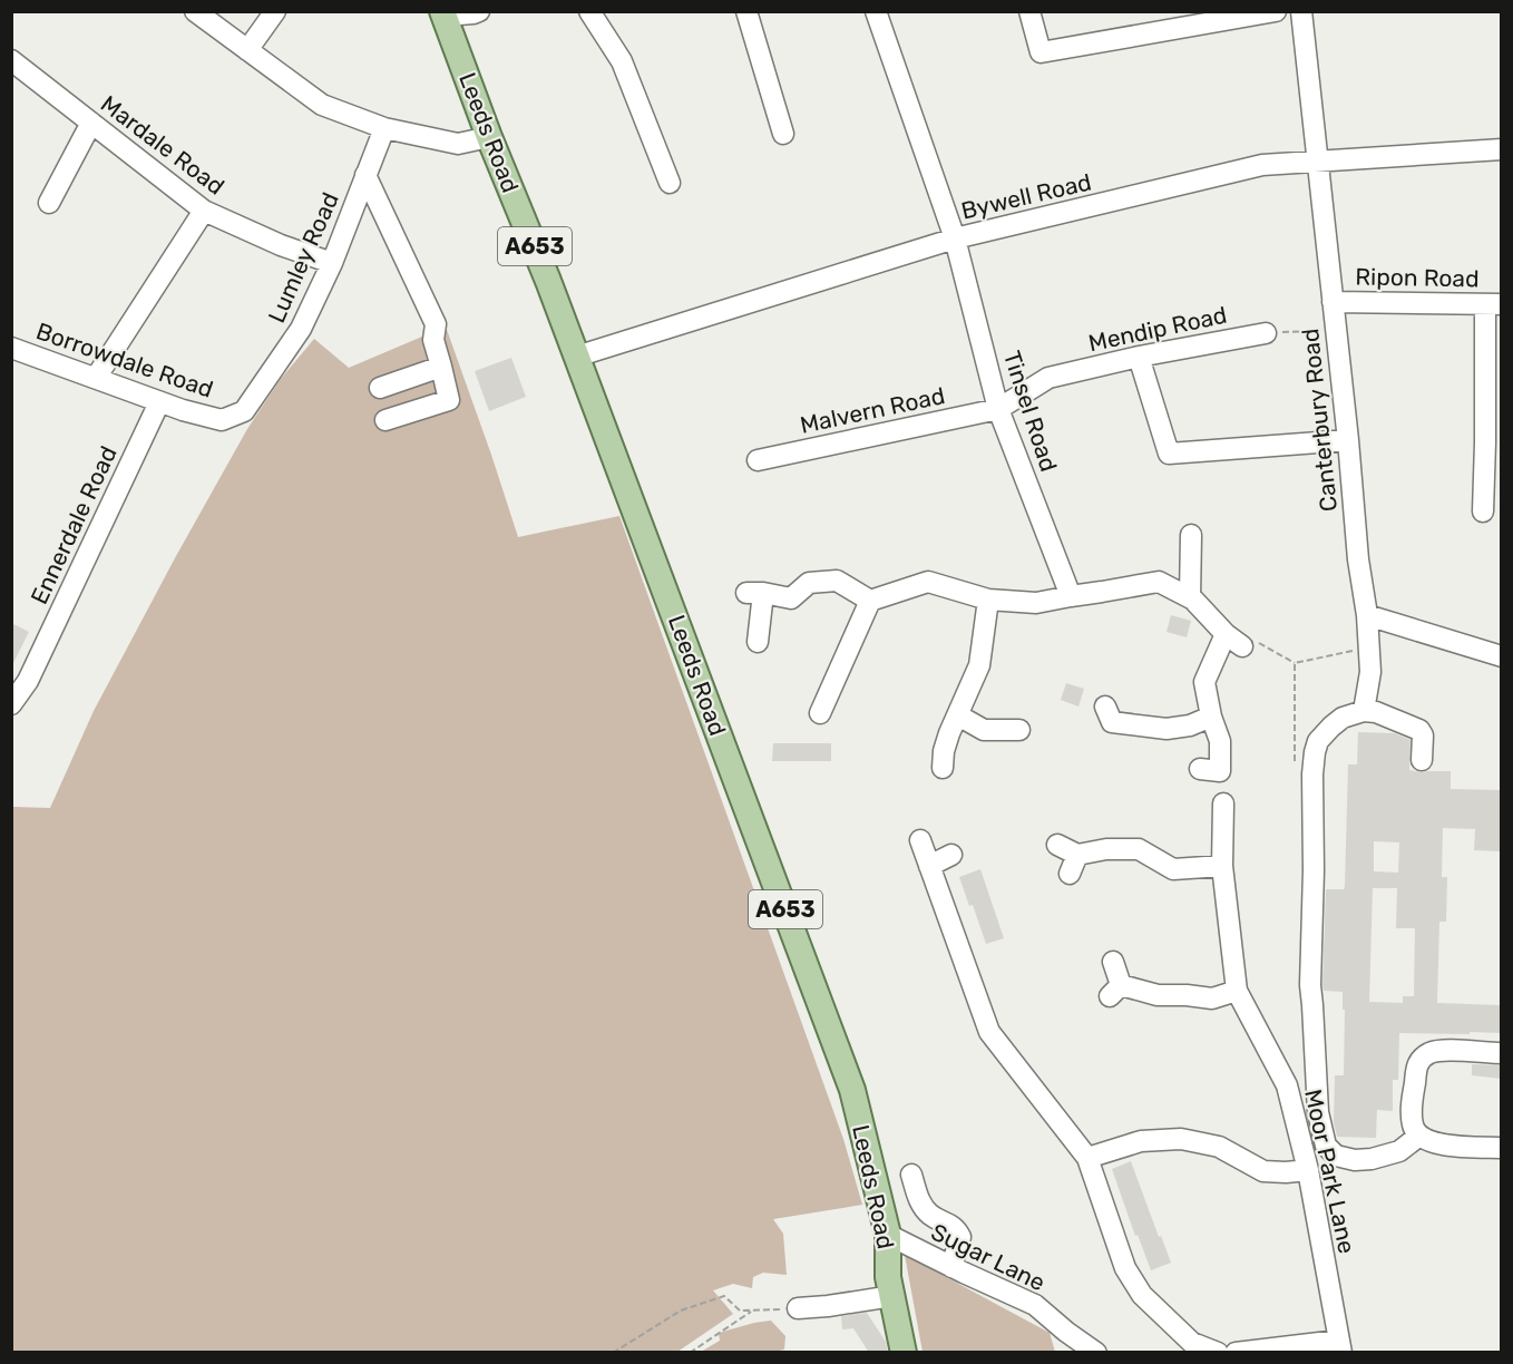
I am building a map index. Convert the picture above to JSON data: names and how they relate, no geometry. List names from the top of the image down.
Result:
{
  "streets": {
    "main road": ["Leeds Road", "A653"],
    "street": [
      "Mardale Road",
      "Bywell Road",
      "Lumley Road",
      "Ripon Road",
      "Mendip Road",
      "Borrowdale Road",
      "Malvern Road",
      "Tinsel Road",
      "Canterbury Road",
      "Ennerdale Road",
      "Moor Park Lane",
      "Sugar Lane"
    ]
  },
  "crossings": [
    ["Leeds Road", "Bywell Road"],
    ["Leeds Road", "Sugar Lane"],
    ["Mardale Road", "Lumley Road"],
    ["Bywell Road", "Tinsel Road"],
    ["Bywell Road", "Canterbury Road"],
    ["Lumley Road", "Borrowdale Road"],
    ["Ripon Road", "Canterbury Road"],
    ["Mendip Road", "Malvern Road"],
    ["Mendip Road", "Tinsel Road"],
    ["Borrowdale Road", "Ennerdale Road"],
    ["Malvern Road", "Tinsel Road"]
  ]
}
